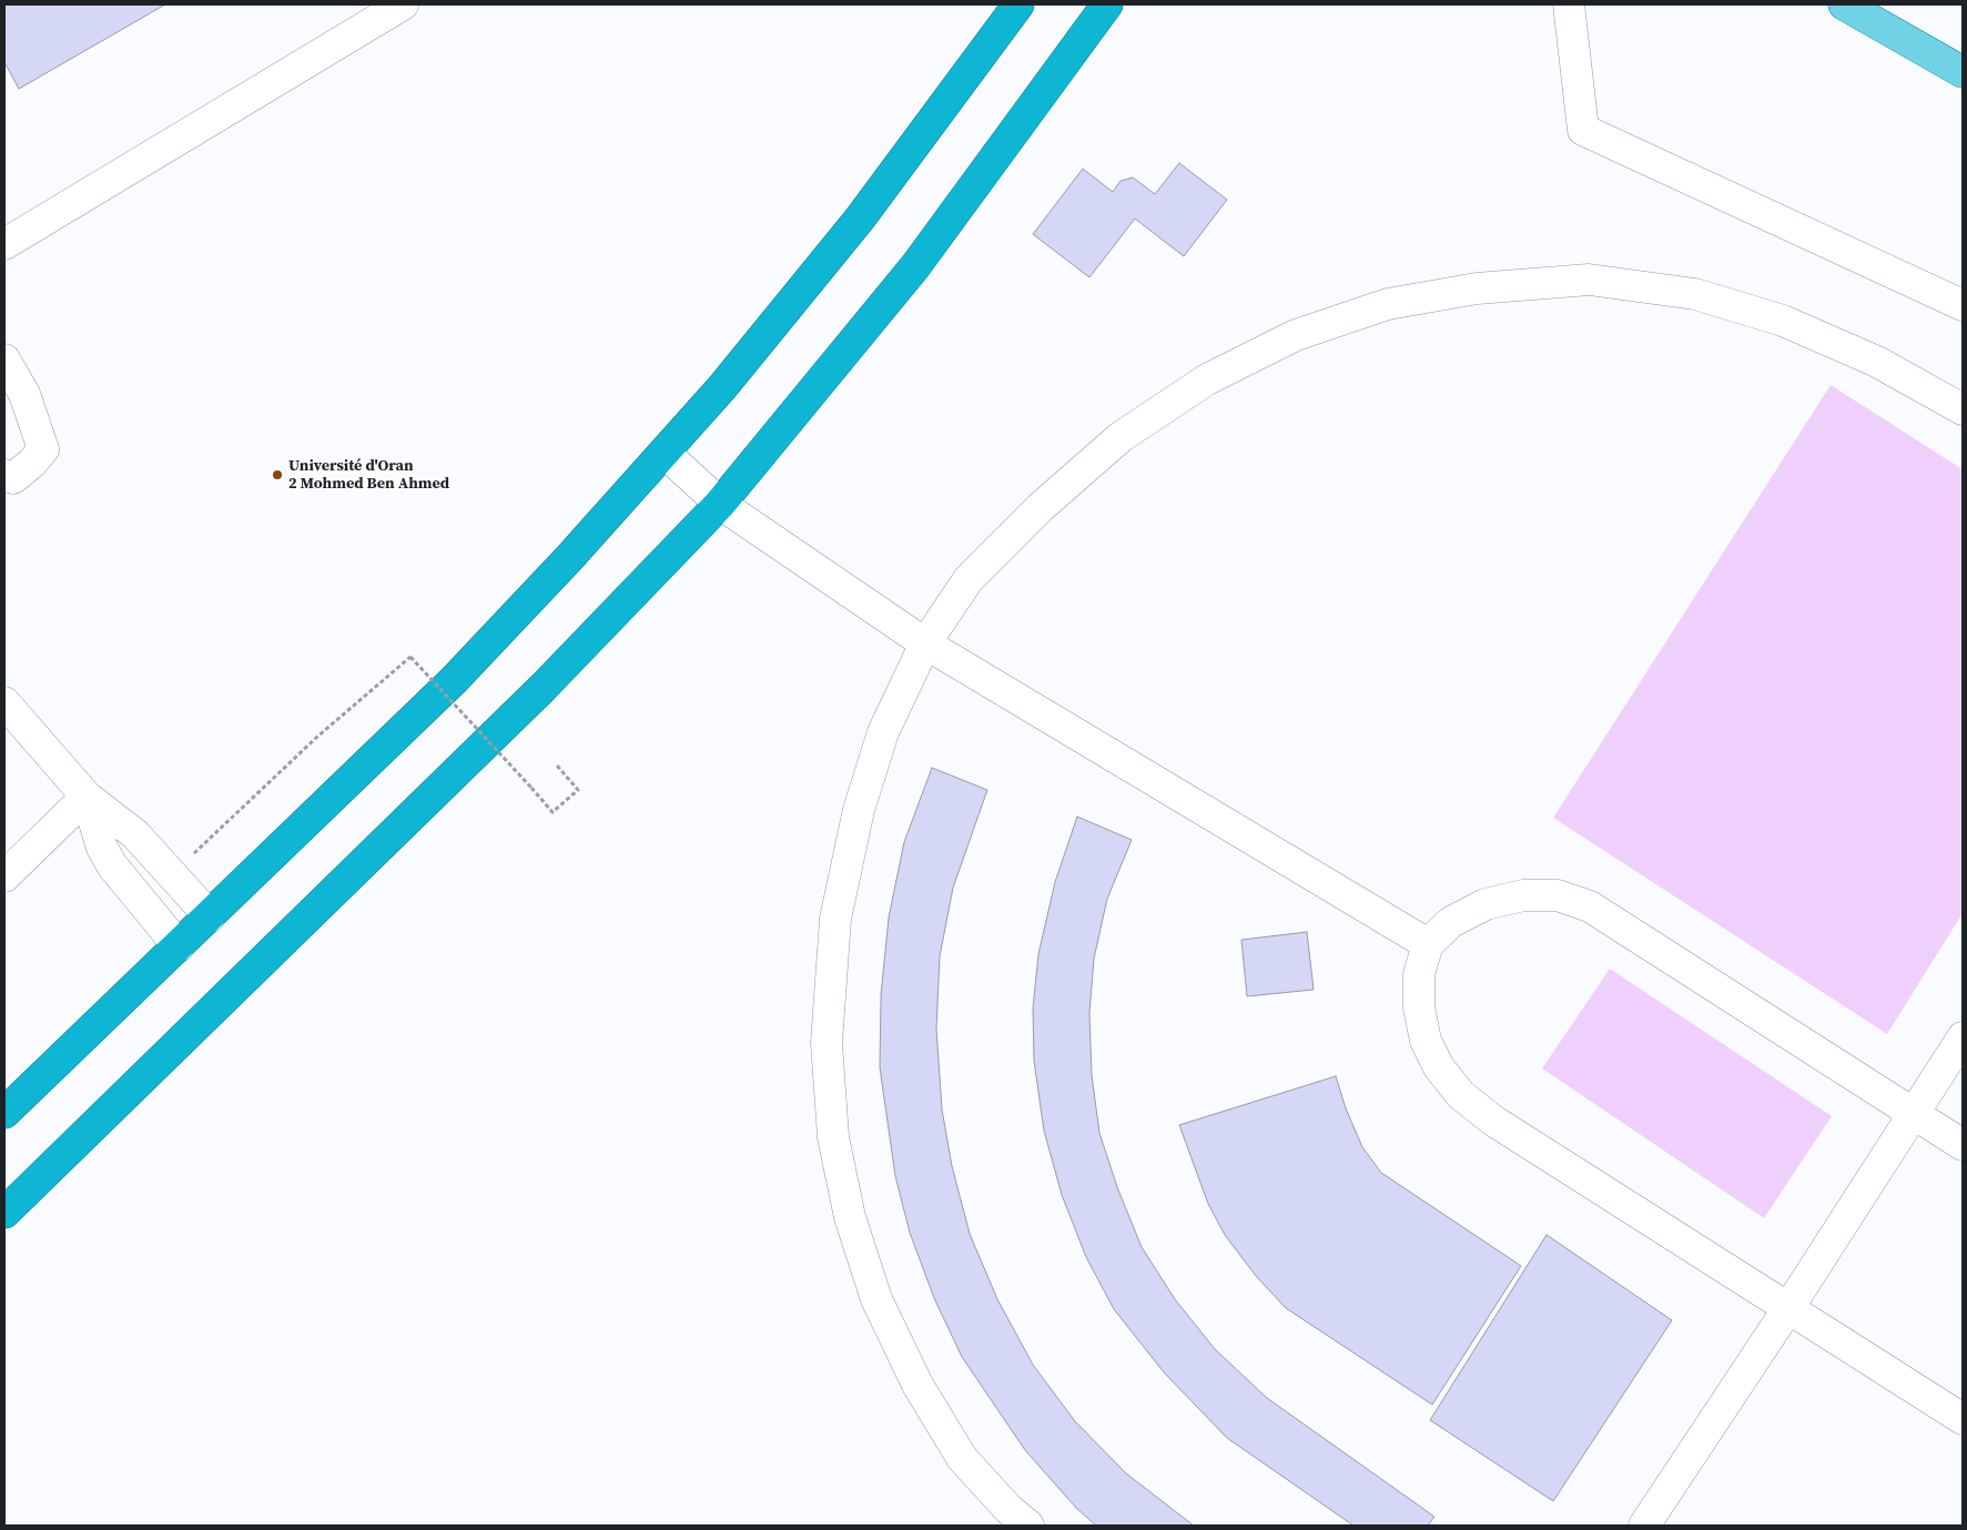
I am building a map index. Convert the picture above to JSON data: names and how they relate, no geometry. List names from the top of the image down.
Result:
{
  "places": ["Université d'Oran 2 Mohmed Ben Ahmed"]
}
